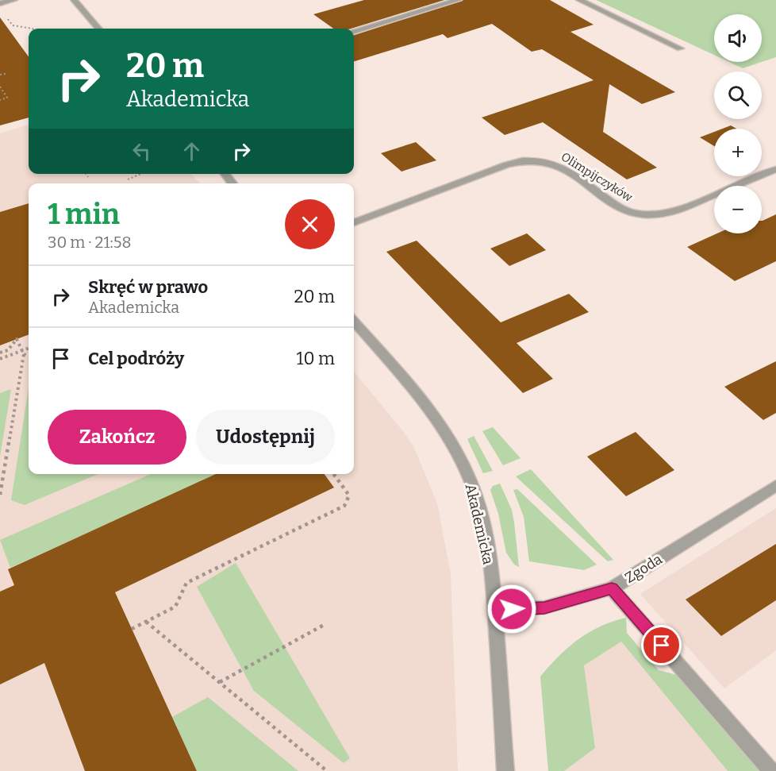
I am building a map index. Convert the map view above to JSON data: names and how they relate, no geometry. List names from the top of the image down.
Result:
{
  "streets": {
    "street": ["Olimpijczyków", "Akademicka", "Zgoda"]
  },
  "crossings": [
    ["Akademicka", "Zgoda"]
  ],
  "page": {
    "map_buttons": ["+", "−"],
    "turn": ["20 m", "Akademicka"],
    "heading": ["1 min", "30 m · 21:58"],
    "list": [
      {
        "name": "Skręć w prawo",
        "note": "Akademicka",
        "value": "20 m"
      },
      {
        "name": "Cel podróży",
        "value": "10 m"
      }
    ],
    "buttons": ["Zakończ", "Udostępnij"]
  }
}
